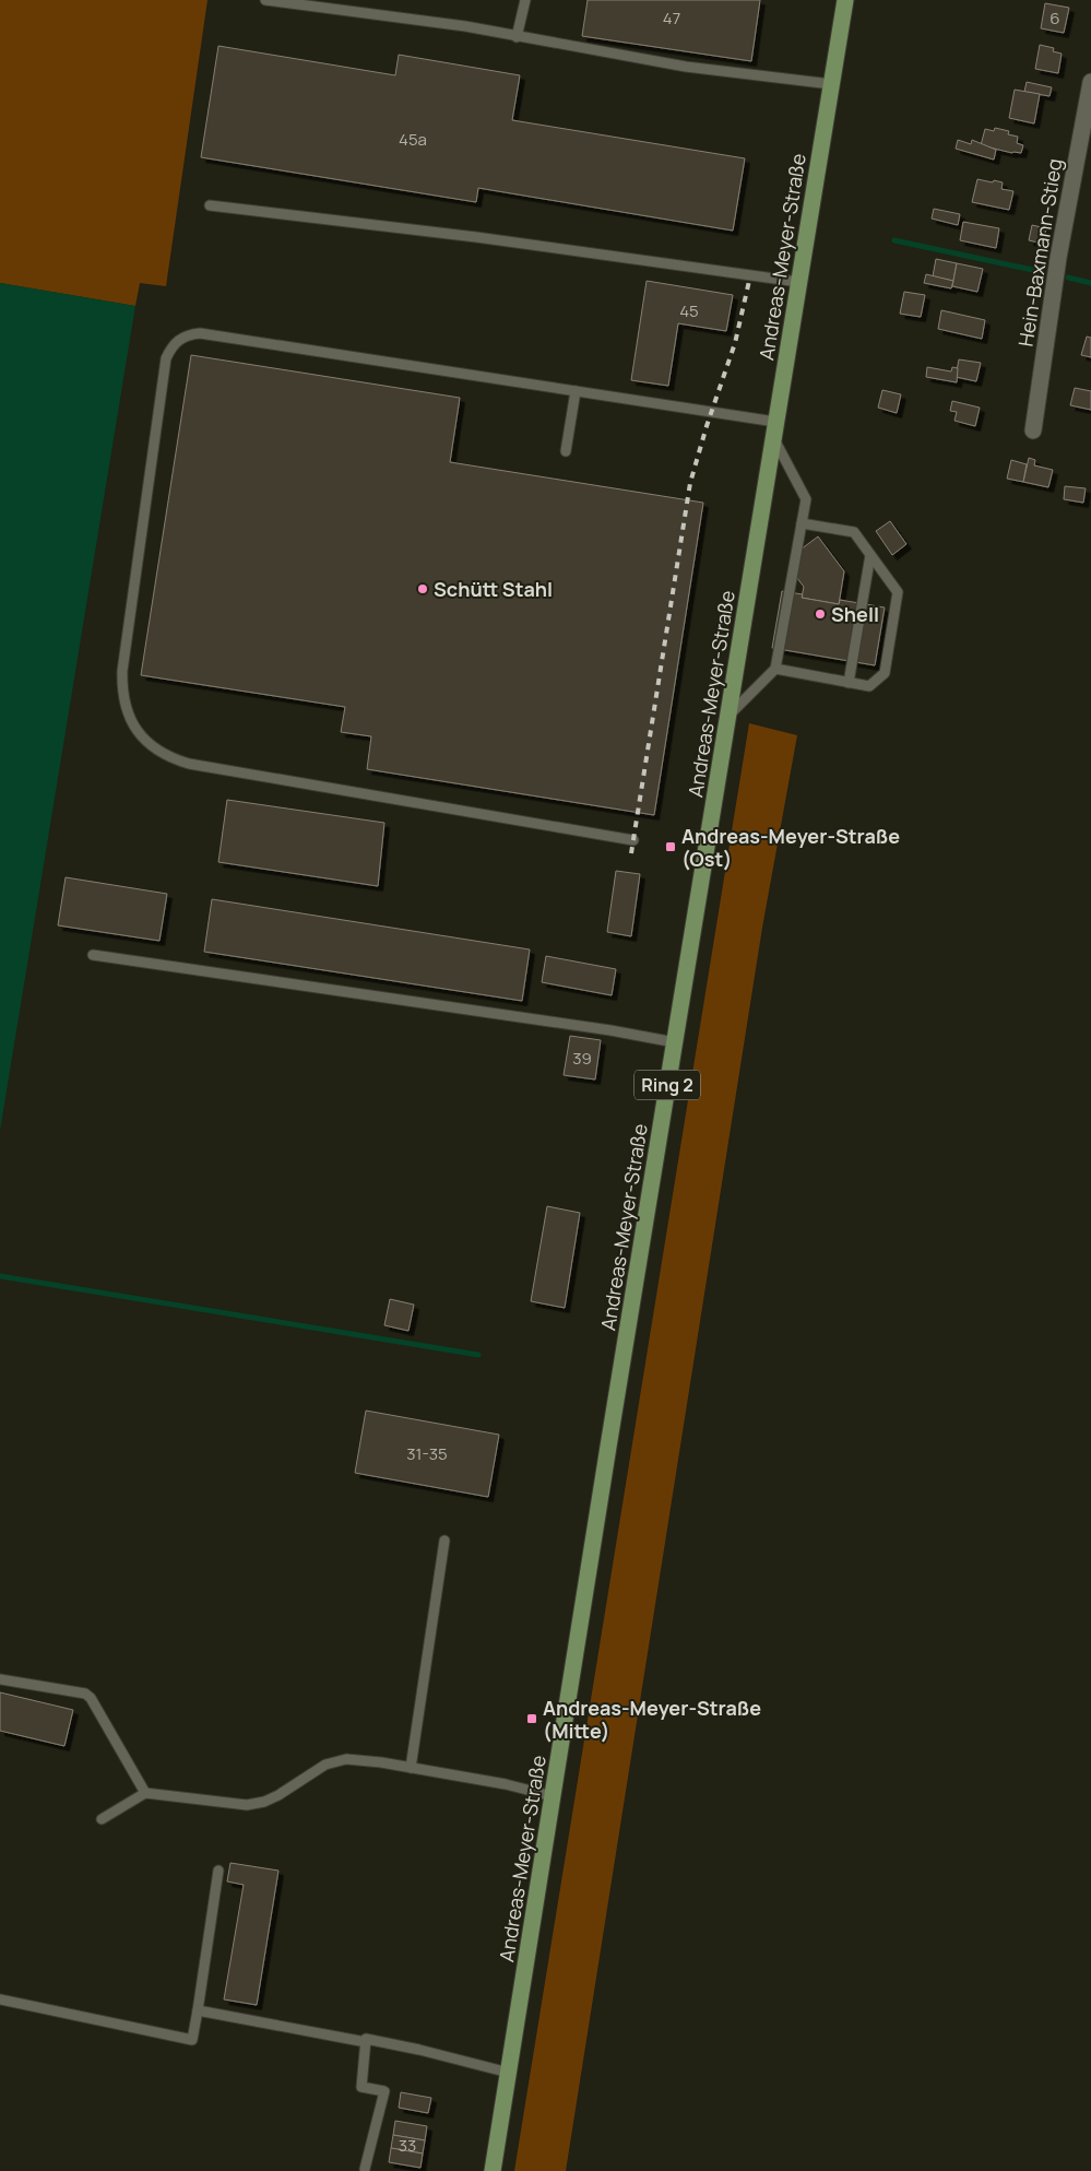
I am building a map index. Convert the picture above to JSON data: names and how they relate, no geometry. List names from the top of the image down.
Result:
{
  "streets": {
    "main road": ["Andreas-Meyer-Straße", "Ring 2"],
    "street": ["Hein-Baxmann-Stieg"]
  },
  "places": {
    "other": ["Schütt Stahl", "Shell"],
    "transit": ["Andreas-Meyer-Straße (Ost)", "Andreas-Meyer-Straße (Mitte)"]
  },
  "house_numbers": [
    "47",
    "6",
    "45a",
    "45",
    "39",
    "31-35",
    "33"
  ]
}
